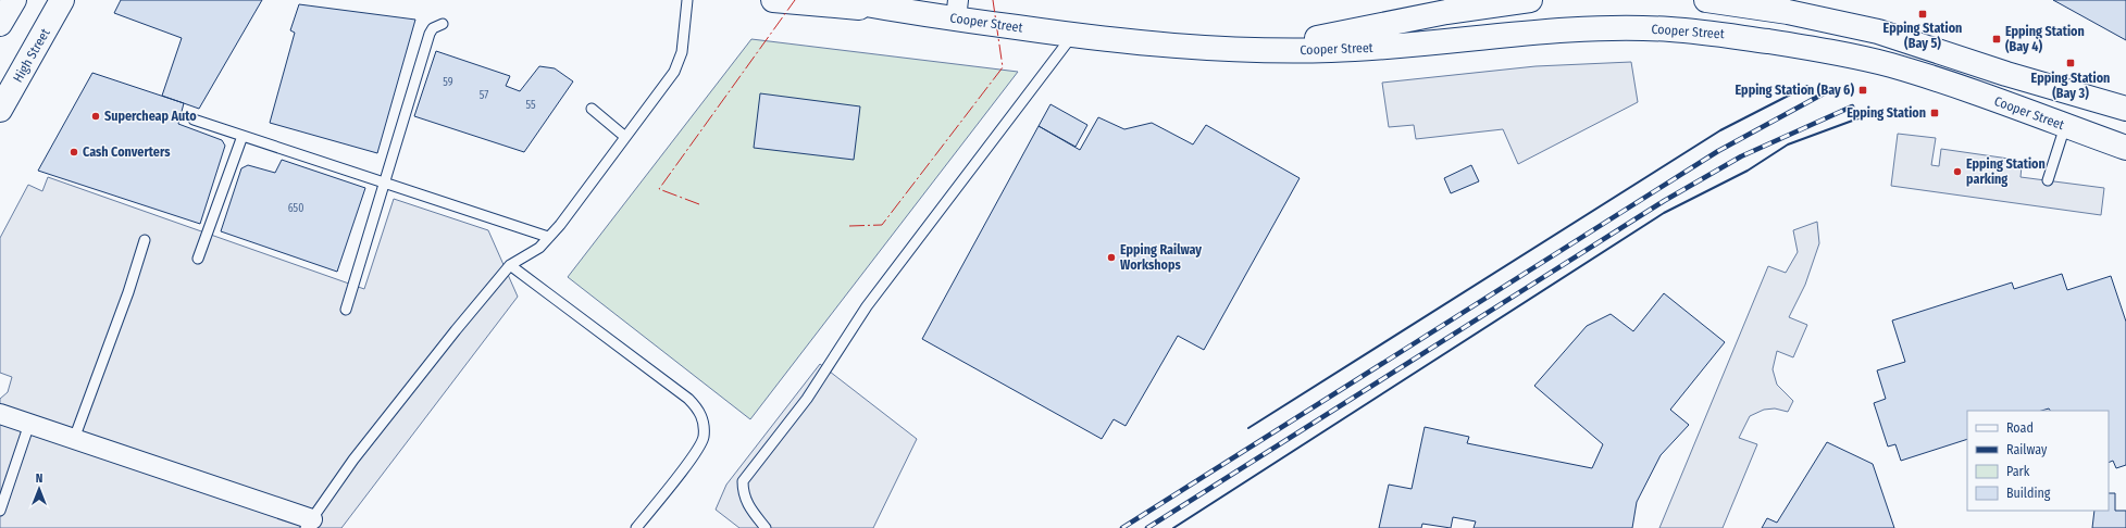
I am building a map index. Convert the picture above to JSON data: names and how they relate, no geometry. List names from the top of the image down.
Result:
{
  "streets": {
    "main road": ["Cooper Street", "High Street"]
  },
  "places": {
    "transit": [
      "Epping Station (Bay 5)",
      "Epping Station (Bay 4)",
      "Epping Station (Bay 3)",
      "Epping Station (Bay 6)",
      "Epping Station"
    ],
    "other": [
      "Supercheap Auto",
      "Cash Converters",
      "Epping Station parking",
      "Epping Railway Workshops"
    ]
  },
  "house_numbers": [
    "59",
    "57",
    "55",
    "650"
  ],
  "legend": [
    "Road",
    "Railway",
    "Park",
    "Building"
  ],
  "north": "top"
}
